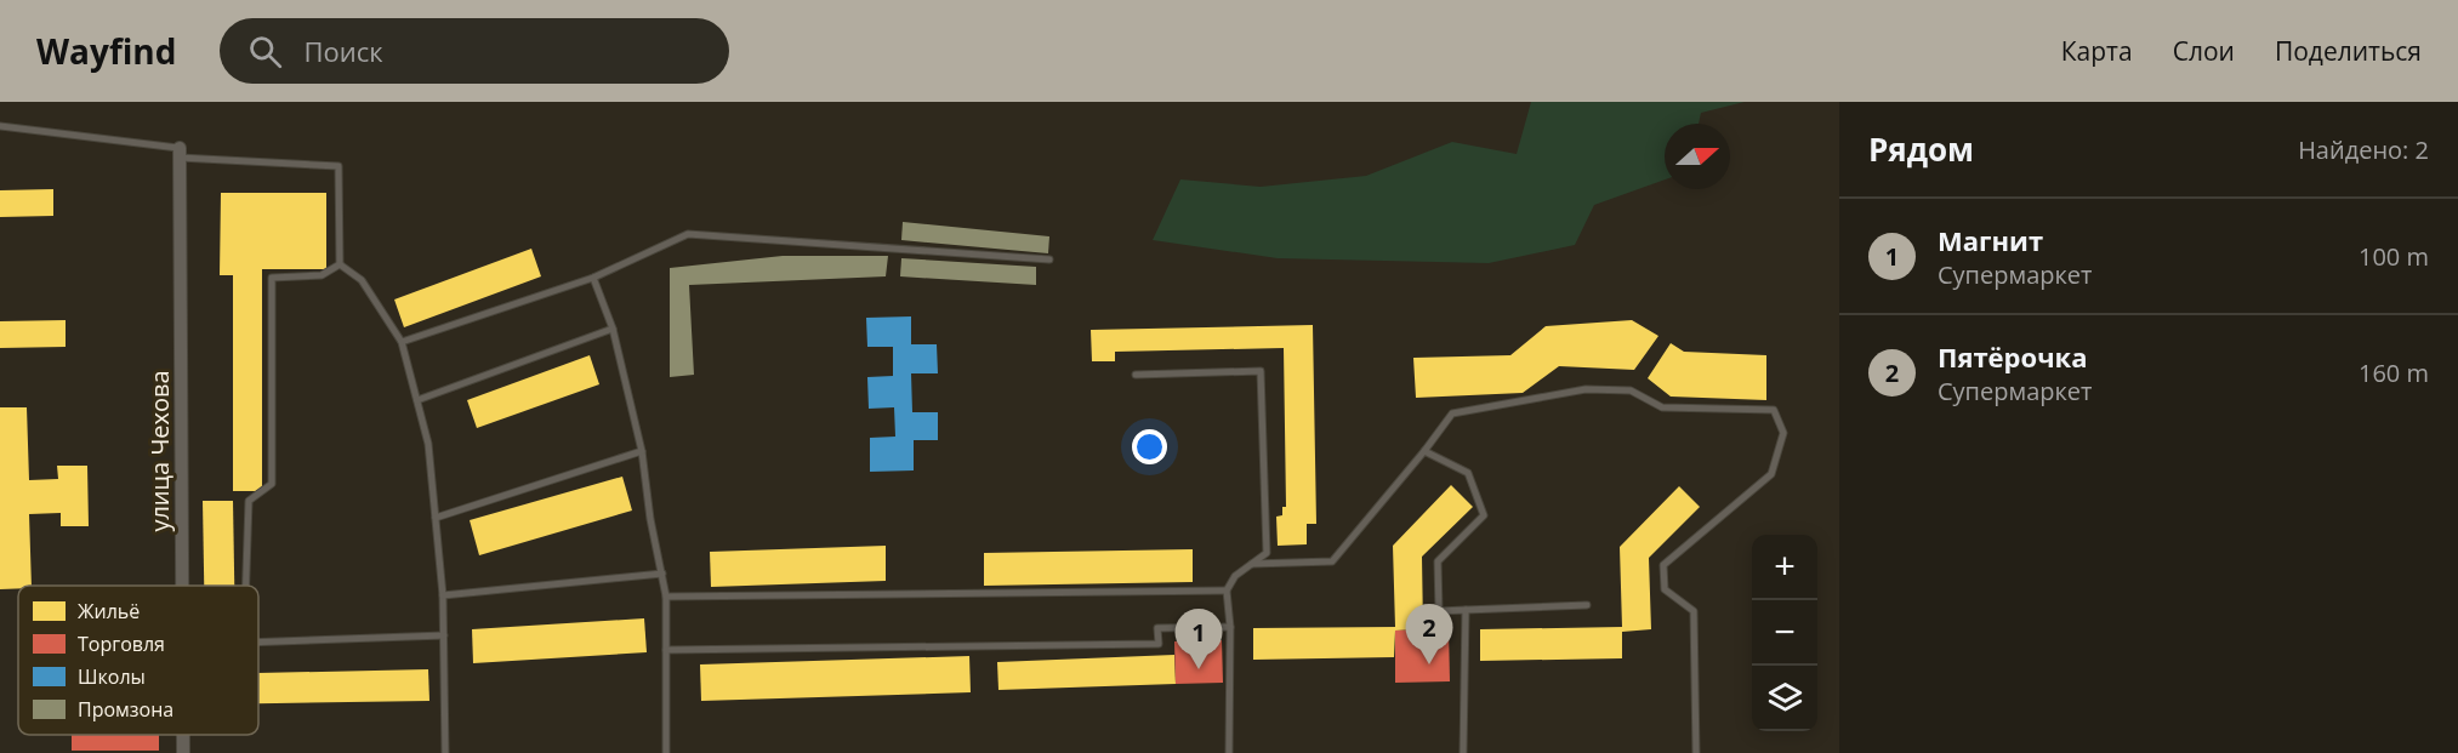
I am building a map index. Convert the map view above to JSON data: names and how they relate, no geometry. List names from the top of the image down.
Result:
{
  "streets": {
    "street": ["улица Чехова"]
  },
  "legend": [
    "Жильё",
    "Торговля",
    "Школы",
    "Промзона"
  ],
  "north": "right",
  "page": {
    "header": "Wayfind",
    "search": "Поиск",
    "nav": ["Карта", "Слои", "Поделиться"],
    "heading": ["Рядом", "Найдено: 2"],
    "list": [
      {
        "mark": "1",
        "name": "Магнит",
        "note": "Супермаркет",
        "value": "100 m"
      },
      {
        "mark": "2",
        "name": "Пятёрочка",
        "note": "Супермаркет",
        "value": "160 m"
      }
    ],
    "map_buttons": ["+", "−"],
    "pins": ["2", "1"]
  }
}
